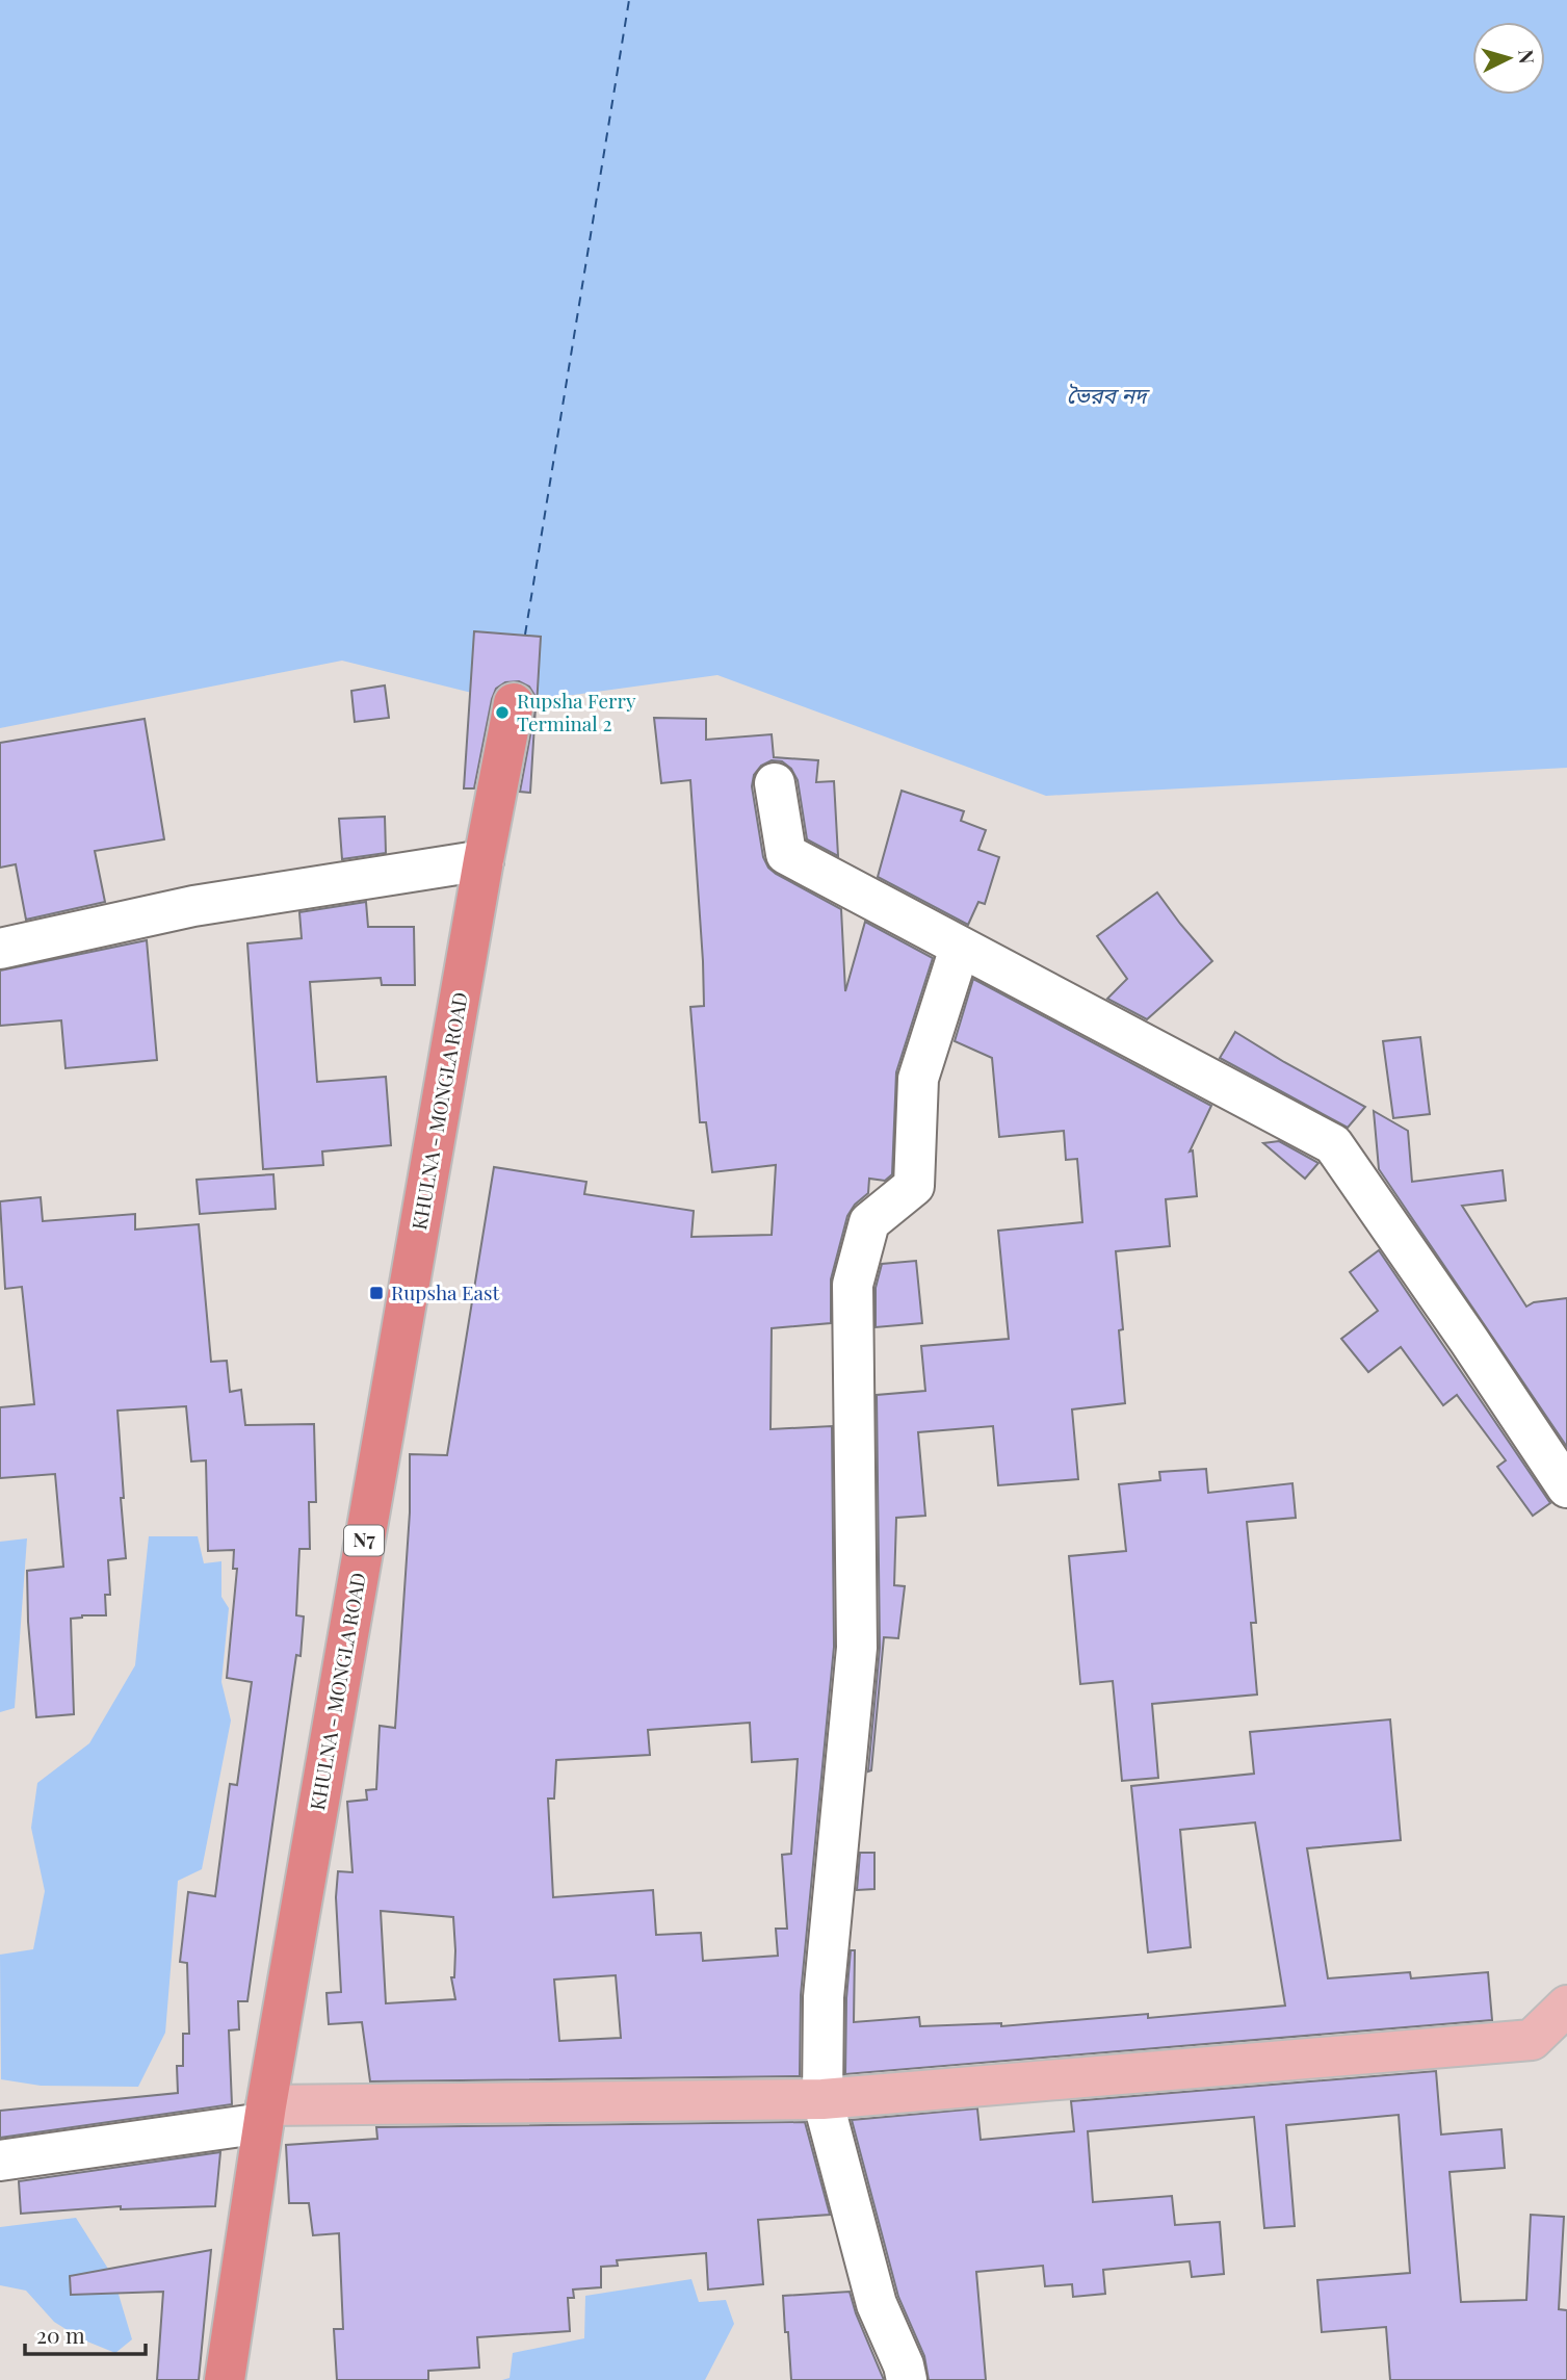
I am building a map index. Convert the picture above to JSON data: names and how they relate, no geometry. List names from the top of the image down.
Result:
{
  "streets": {
    "highway": ["KHULNA - MONGLA ROAD", "N7"]
  },
  "water": ["ভৈরব নদ"],
  "places": {
    "other": ["Rupsha Ferry Terminal 2"],
    "transit": ["Rupsha East"]
  },
  "scale_bar": "20 m",
  "north": "right"
}
